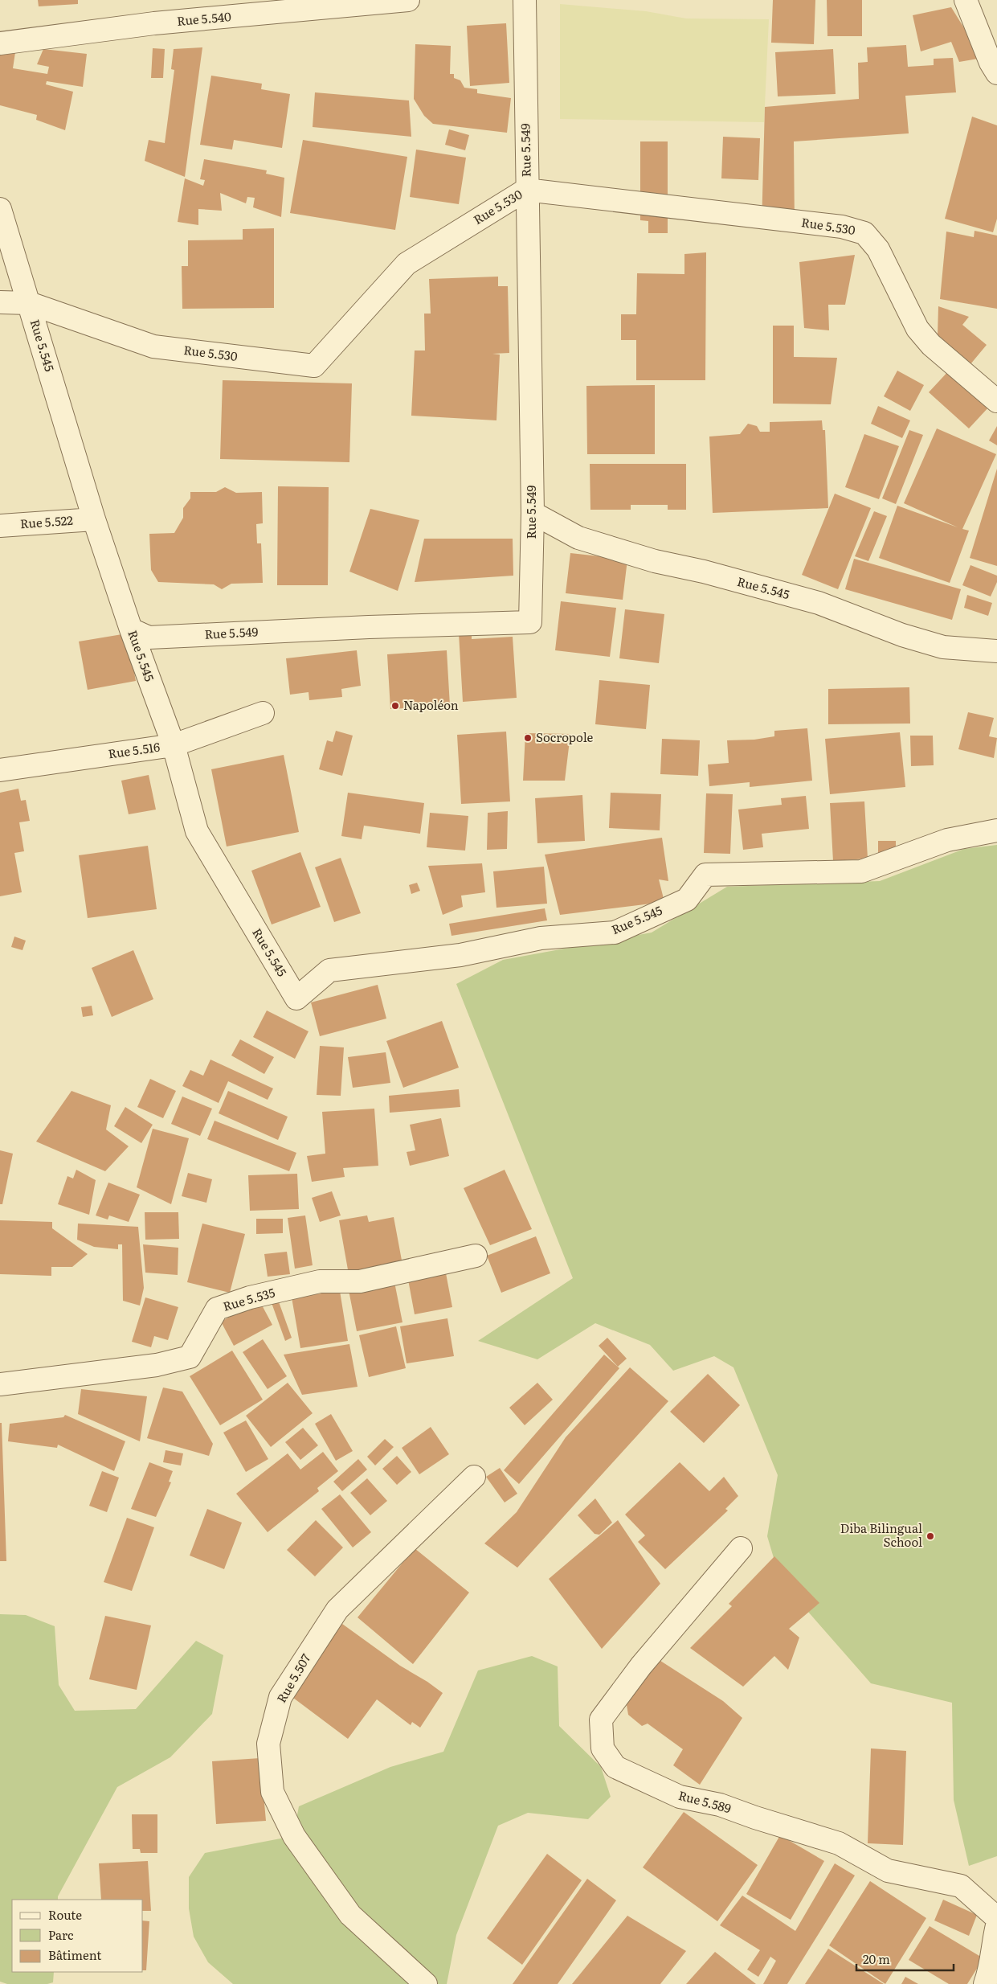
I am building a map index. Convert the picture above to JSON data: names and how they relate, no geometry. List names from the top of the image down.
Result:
{
  "streets": {
    "street": [
      "Rue 5.540",
      "Rue 5.549",
      "Rue 5.530",
      "Rue 5.545",
      "Rue 5.522",
      "Rue 5.516",
      "Rue 5.535",
      "Rue 5.507",
      "Rue 5.589"
    ]
  },
  "crossings": [
    ["Rue 5.549", "Rue 5.530"],
    ["Rue 5.549", "Rue 5.545"],
    ["Rue 5.530", "Rue 5.545"],
    ["Rue 5.545", "Rue 5.522"],
    ["Rue 5.545", "Rue 5.516"]
  ],
  "places": ["Napoléon", "Socropole", "Diba Bilingual School"],
  "legend": ["Route", "Parc", "Bâtiment"],
  "scale_bar": "20 m"
}
